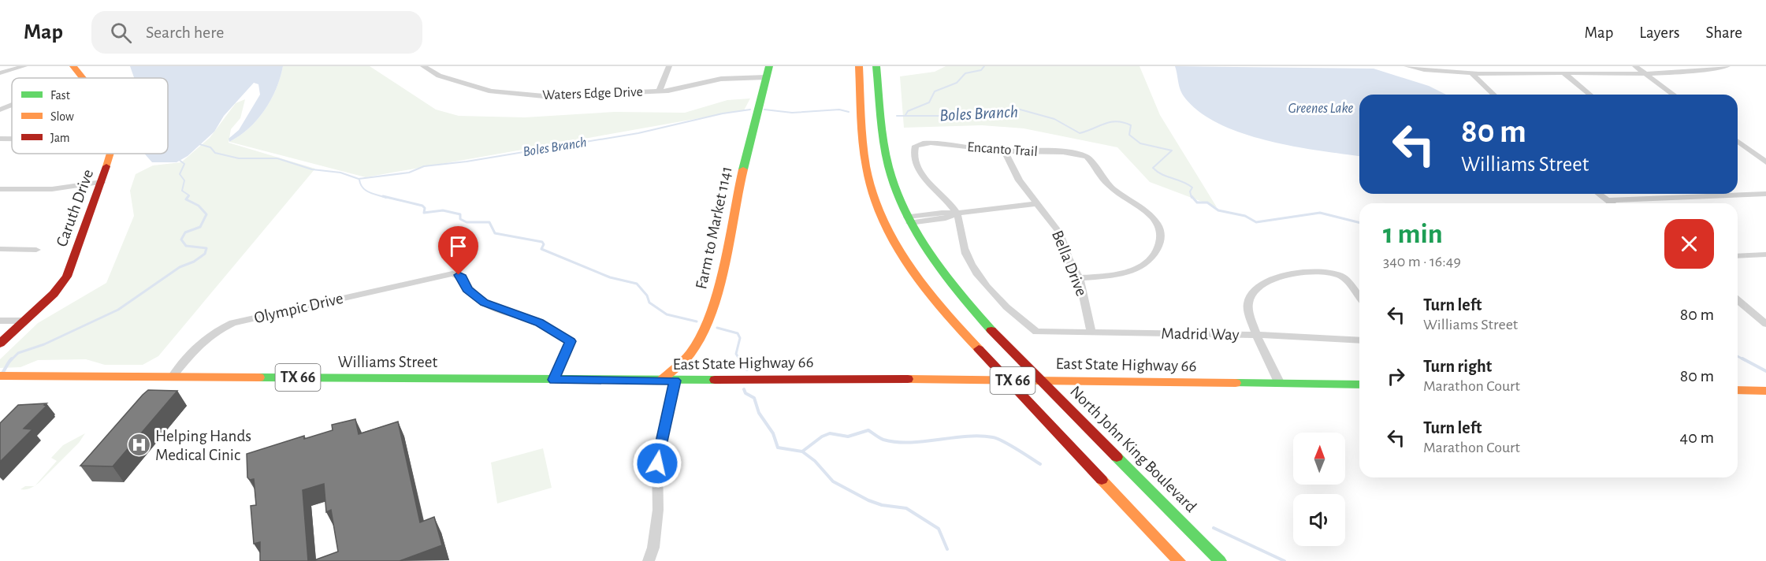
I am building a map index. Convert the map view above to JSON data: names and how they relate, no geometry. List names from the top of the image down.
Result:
{
  "streets": {
    "main road": [
      "Caruth Drive",
      "Farm to Market 1141",
      "Williams Street",
      "East State Highway 66",
      "TX 66",
      "North John King Boulevard"
    ],
    "street": [
      "Waters Edge Drive",
      "Encanto Trail",
      "Bella Drive",
      "Olympic Drive",
      "Madrid Way"
    ]
  },
  "crossings": [
    ["Waters Edge Drive", "Farm to Market 1141"],
    ["Encanto Trail", "Bella Drive"],
    ["Encanto Trail", "Madrid Way"],
    ["Farm to Market 1141", "Williams Street"],
    ["Farm to Market 1141", "East State Highway 66"],
    ["Bella Drive", "Madrid Way"],
    ["Olympic Drive", "Williams Street"],
    ["Williams Street", "East State Highway 66"],
    ["East State Highway 66", "North John King Boulevard"]
  ],
  "water": ["Greenes Lake", "Boles Branch"],
  "places": {
    "hospital": ["Helping Hands Medical Cinic"]
  },
  "legend": ["Fast", "Slow", "Jam"],
  "north": "top",
  "page": {
    "header": "Map",
    "search": "Search here",
    "nav": ["Map", "Layers", "Share"],
    "turn": ["80 m", "Williams Street"],
    "heading": ["1 min", "340 m · 16:49"],
    "list": [
      {
        "name": "Turn left",
        "note": "Williams Street",
        "value": "80 m"
      },
      {
        "name": "Turn right",
        "note": "Marathon Court",
        "value": "80 m"
      },
      {
        "name": "Turn left",
        "note": "Marathon Court",
        "value": "40 m"
      }
    ]
  }
}
